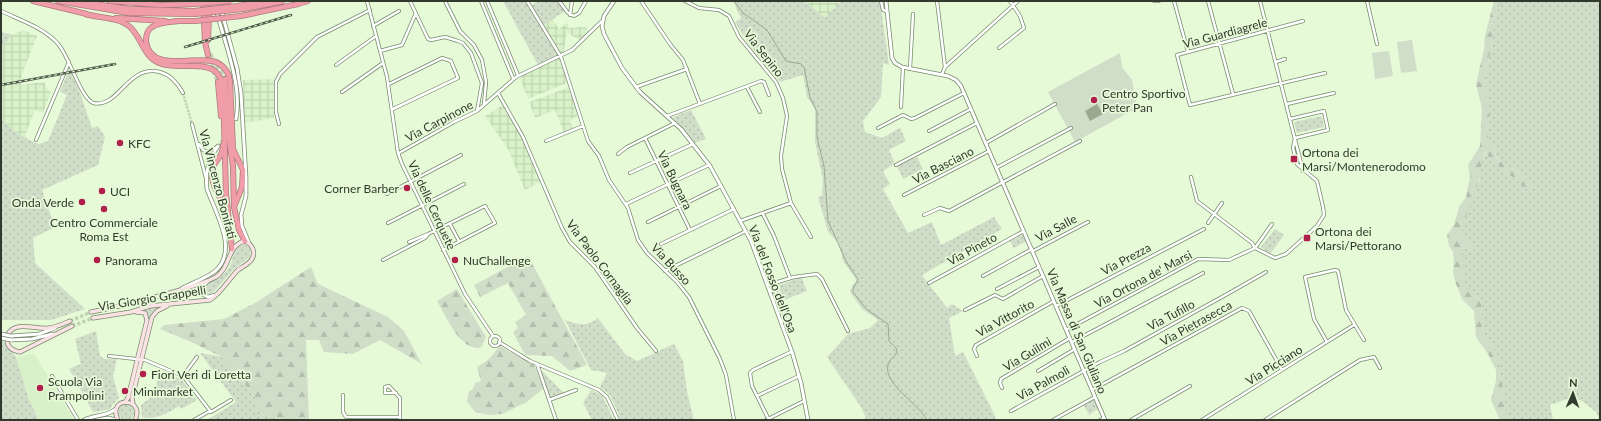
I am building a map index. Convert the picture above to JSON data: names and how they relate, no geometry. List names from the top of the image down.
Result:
{
  "streets": {
    "main road": ["Via Giorgio Grappelli"],
    "street": [
      "Via Guardiagrele",
      "Via Sepino",
      "Via Carpinone",
      "Via Basciano",
      "Via Bugnara",
      "Via Vincenzo Bonifati",
      "Via delle Cerquete",
      "Via Salle",
      "Via Pineto",
      "Via Prezza",
      "Via Paolo Cornaglia",
      "Via Busso",
      "Via del Fosso dell'Osa",
      "Via Ortona de' Marsi",
      "Via Tufillo",
      "Via Vittorito",
      "Via Pietrasecca",
      "Via Massa di San Giuliano",
      "Via Guilmi",
      "Via Picciano",
      "Via Palmoli"
    ]
  },
  "crossings": [
    ["Via Carpinone", "Via delle Cerquete"],
    ["Via Carpinone", "Via Paolo Cornaglia"],
    ["Via Carpinone", "Via Busso"],
    ["Via Carpinone", "Via del Fosso dell'Osa"],
    ["Via Basciano", "Via Massa di San Giuliano"],
    ["Via Vincenzo Bonifati", "Via Giorgio Grappelli"],
    ["Via Salle", "Via Massa di San Giuliano"],
    ["Via Pineto", "Via Massa di San Giuliano"],
    ["Via Prezza", "Via Massa di San Giuliano"],
    ["Via Ortona de' Marsi", "Via Massa di San Giuliano"],
    ["Via Tufillo", "Via Massa di San Giuliano"],
    ["Via Tufillo", "Via Palmoli"],
    ["Via Vittorito", "Via Massa di San Giuliano"],
    ["Via Pietrasecca", "Via Massa di San Giuliano"],
    ["Via Pietrasecca", "Via Picciano"],
    ["Via Massa di San Giuliano", "Via Guilmi"],
    ["Via Massa di San Giuliano", "Via Palmoli"]
  ],
  "places": {
    "other": [
      "Centro Sportivo Peter Pan",
      "KFC",
      "Corner Barber",
      "UCI",
      "Onda Verde",
      "Centro Commerciale Roma Est",
      "Panorama",
      "NuChallenge",
      "Fiori Veri di Loretta",
      "Scuola Via Prampolini",
      "Minimarket"
    ],
    "transit": ["Ortona dei Marsi/Montenerodomo", "Ortona dei Marsi/Pettorano"]
  },
  "north": "top"
}
